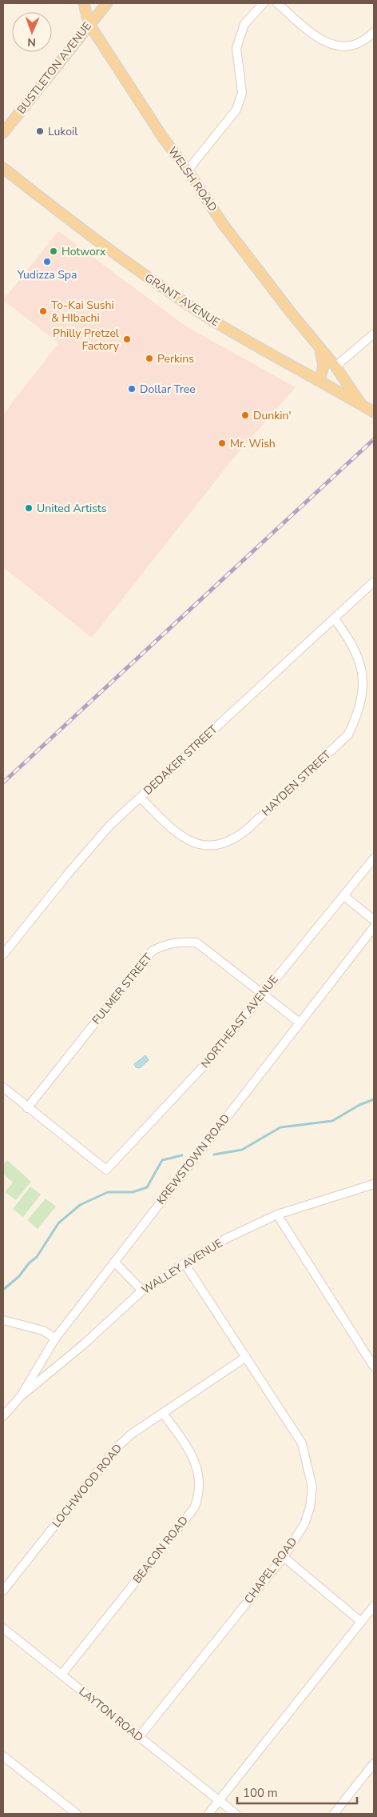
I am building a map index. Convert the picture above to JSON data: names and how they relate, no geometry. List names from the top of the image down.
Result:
{
  "streets": {
    "main road": ["BUSTLETON AVENUE", "WELSH ROAD", "GRANT AVENUE"],
    "street": [
      "DEDAKER STREET",
      "HAYDEN STREET",
      "FULMER STREET",
      "NORTHEAST AVENUE",
      "KREWSTOWN ROAD",
      "WALLEY AVENUE",
      "LOCHWOOD ROAD",
      "BEACON ROAD",
      "CHAPEL ROAD",
      "LAYTON ROAD"
    ]
  },
  "crossings": [
    ["BUSTLETON AVENUE", "WELSH ROAD"],
    ["WELSH ROAD", "GRANT AVENUE"],
    ["DEDAKER STREET", "HAYDEN STREET"],
    ["FULMER STREET", "NORTHEAST AVENUE"],
    ["FULMER STREET", "KREWSTOWN ROAD"],
    ["KREWSTOWN ROAD", "WALLEY AVENUE"],
    ["WALLEY AVENUE", "CHAPEL ROAD"],
    ["LOCHWOOD ROAD", "BEACON ROAD"],
    ["LOCHWOOD ROAD", "CHAPEL ROAD"],
    ["BEACON ROAD", "LAYTON ROAD"],
    ["CHAPEL ROAD", "LAYTON ROAD"]
  ],
  "places": [
    "Lukoil",
    "Hotworx",
    "Yudizza Spa",
    "To-Kai Sushi & HIbachi",
    "Philly Pretzel Factory",
    "Perkins",
    "Dollar Tree",
    "Dunkin'",
    "Mr. Wish",
    "United Artists"
  ],
  "scale_bar": "100 m",
  "north": "bottom"
}
